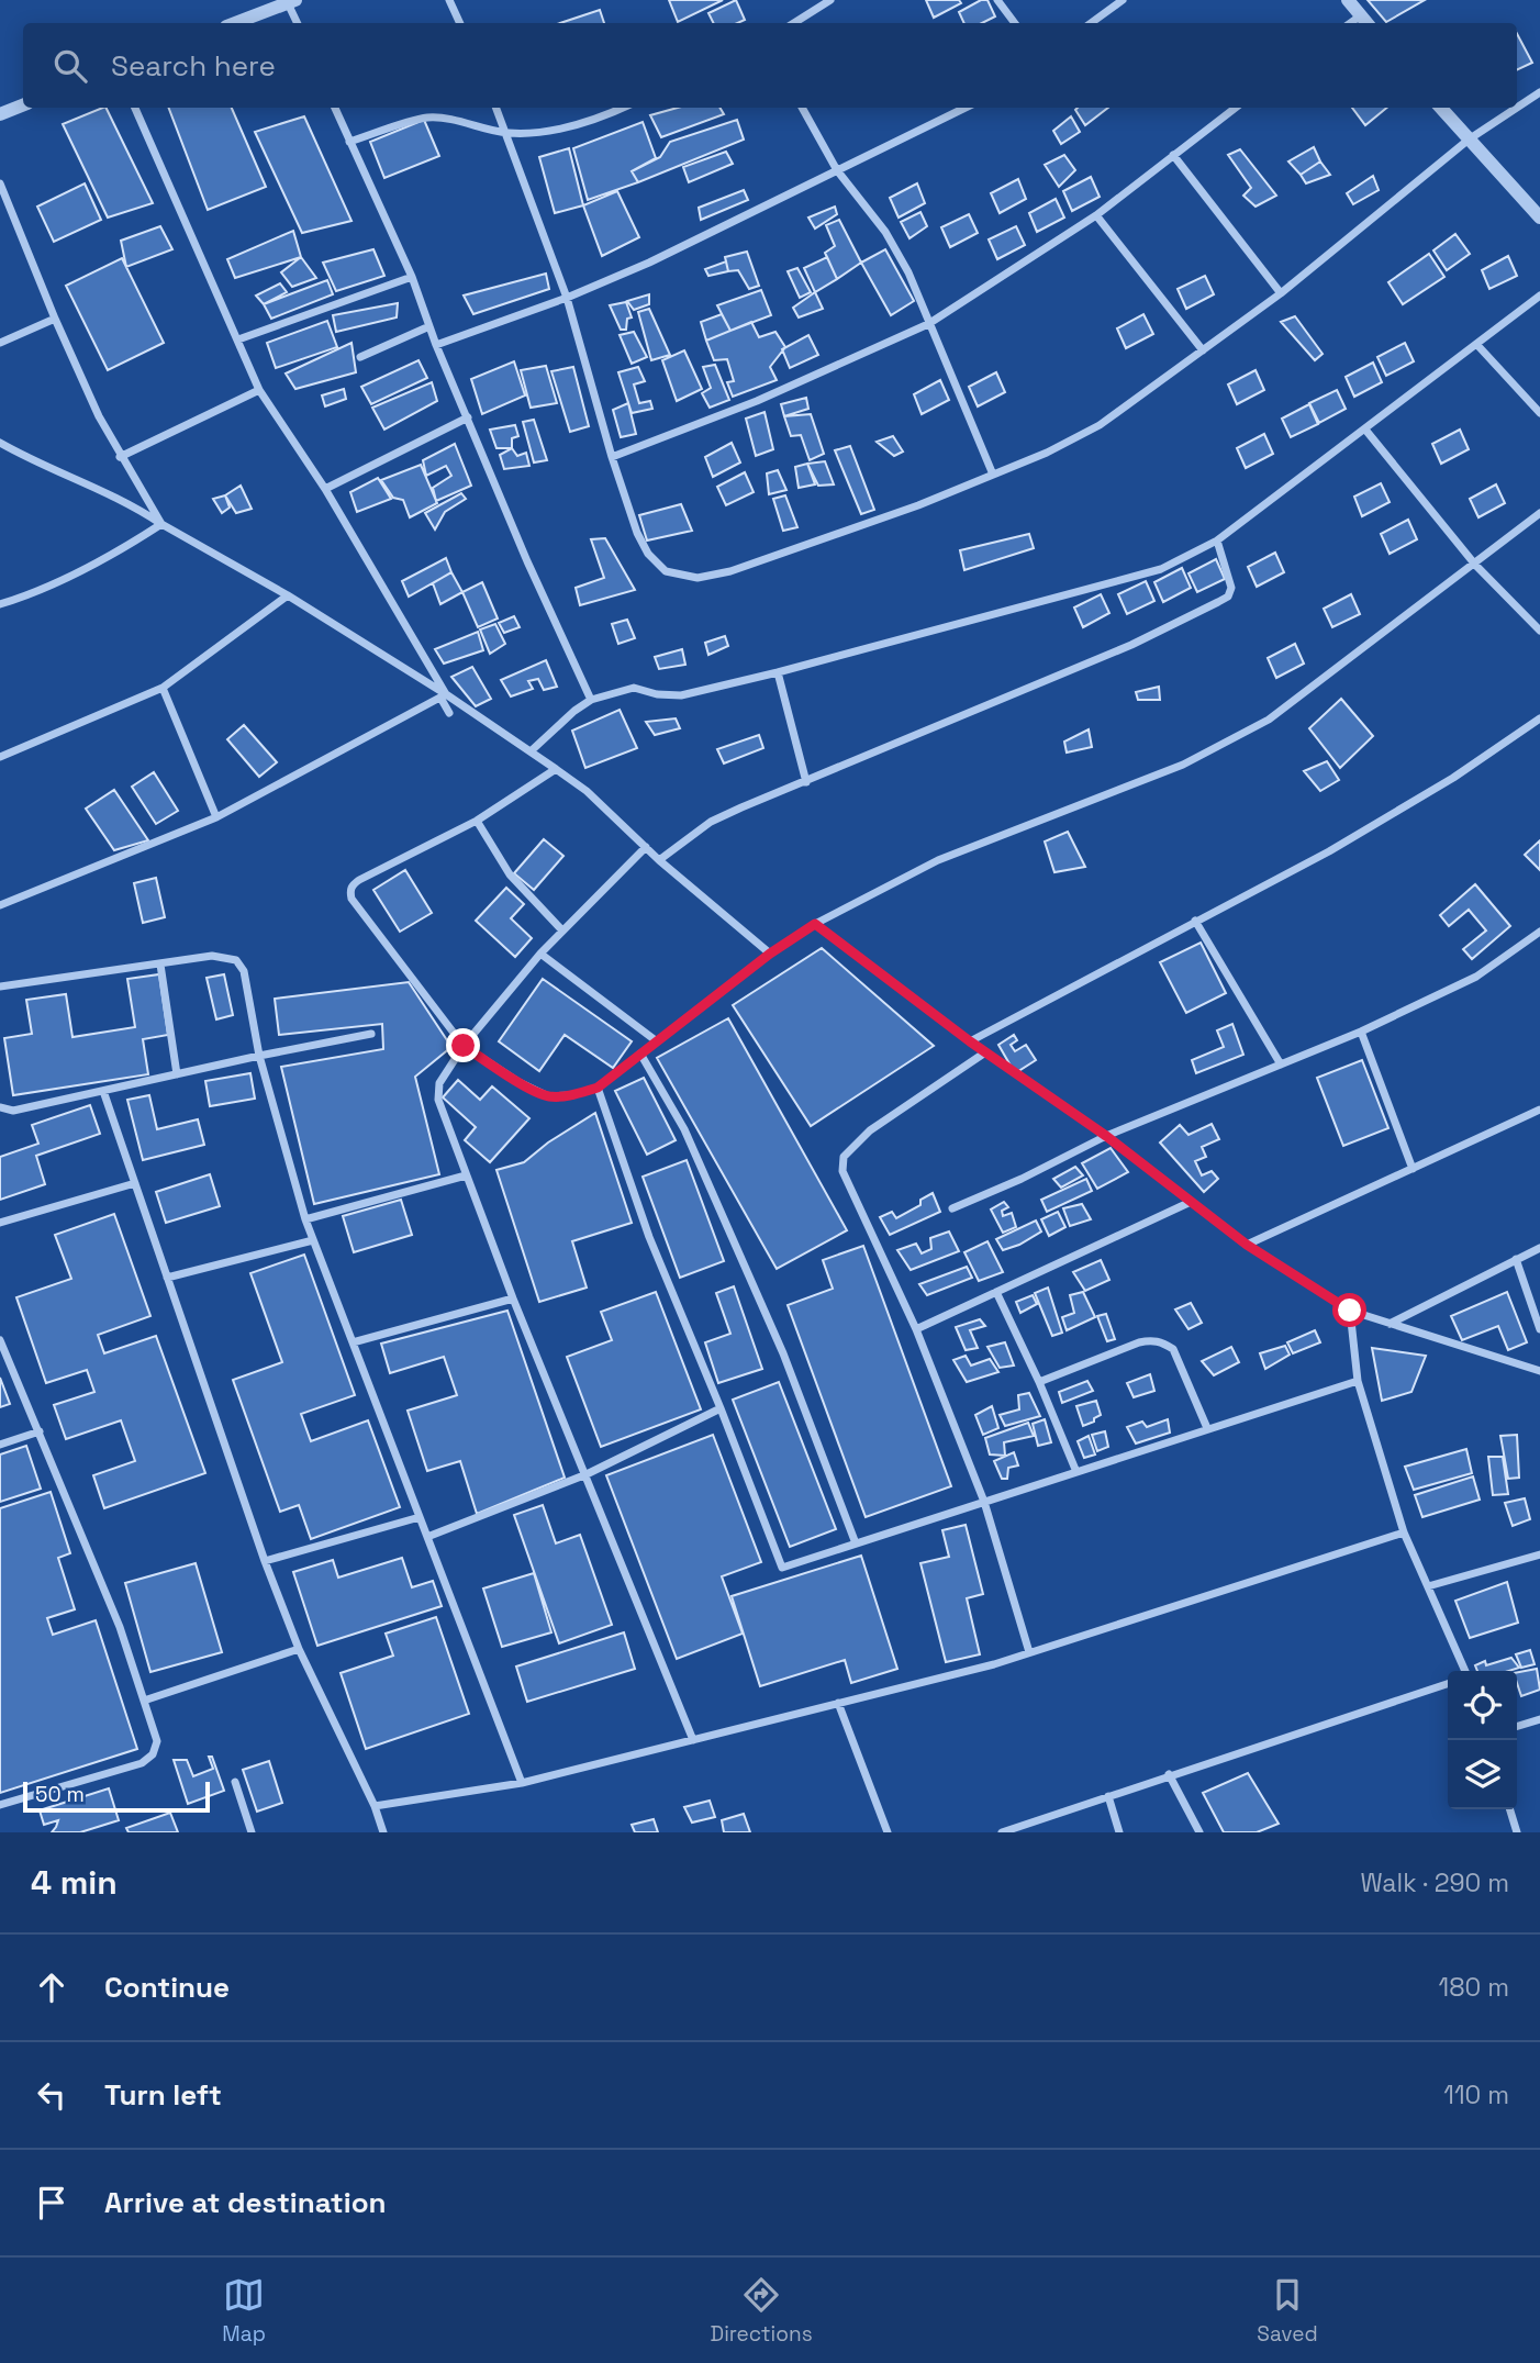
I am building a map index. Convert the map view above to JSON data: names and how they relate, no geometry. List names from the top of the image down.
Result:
{
  "scale_bar": "50 m",
  "page": {
    "search": "Search here",
    "scale": "50 m",
    "heading": ["4 min", "Walk · 290 m"],
    "list": [
      ["Continue", "180 m"],
      ["Turn left", "110 m"],
      "Arrive at destination"
    ],
    "nav": ["Map", "Directions", "Saved"]
  }
}
